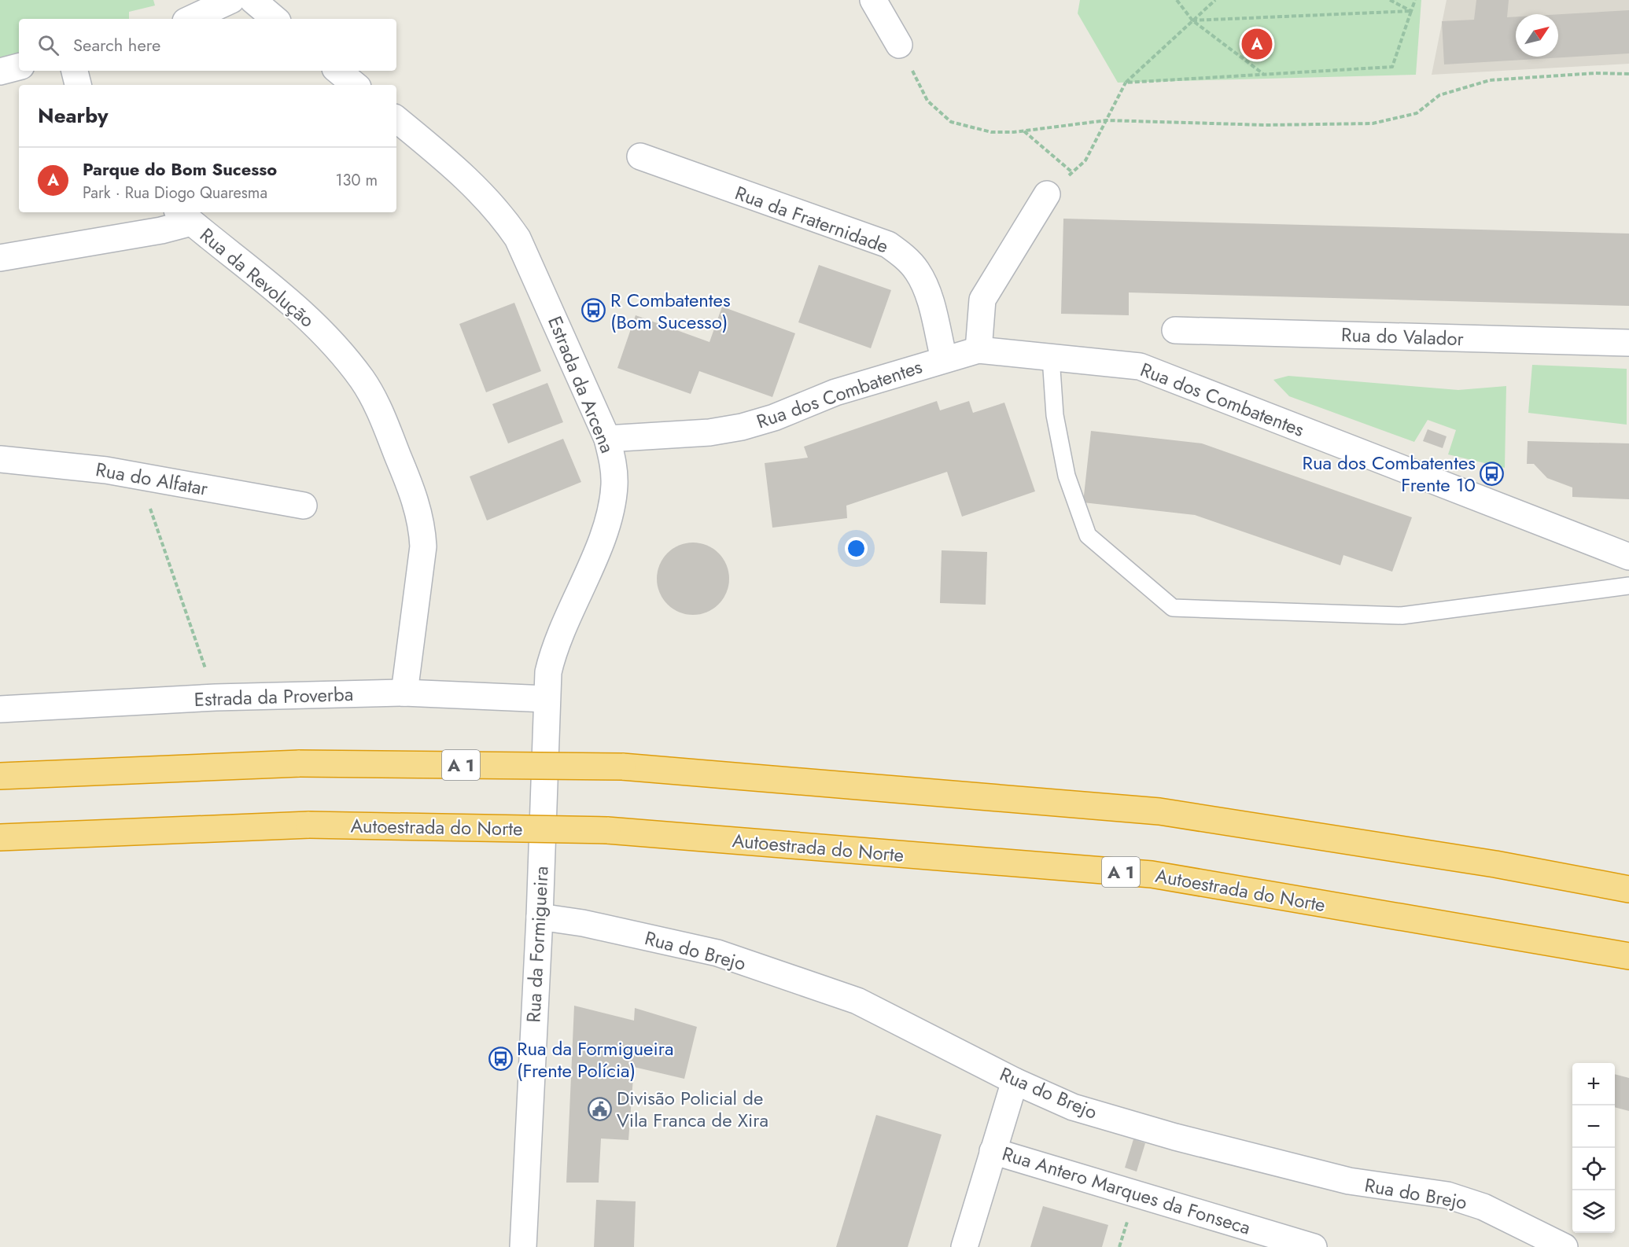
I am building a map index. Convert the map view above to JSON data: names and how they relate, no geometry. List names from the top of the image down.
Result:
{
  "streets": {
    "highway": ["A 1", "Autoestrada do Norte"],
    "street": [
      "Rua da Fraternidade",
      "Rua da Revolução",
      "Rua do Valador",
      "Estrada da Arcena",
      "Rua dos Combatentes",
      "Rua do Alfatar",
      "Estrada da Proverba",
      "Rua da Formigueira",
      "Rua do Brejo",
      "Rua Antero Marques da Fonseca"
    ]
  },
  "crossings": [
    ["Rua da Fraternidade", "Rua dos Combatentes"],
    ["Rua da Revolução", "Estrada da Proverba"],
    ["Estrada da Arcena", "Rua dos Combatentes"],
    ["Estrada da Arcena", "Estrada da Proverba"],
    ["Estrada da Arcena", "Rua da Formigueira"],
    ["Estrada da Proverba", "Rua da Formigueira"],
    ["Rua da Formigueira", "Rua do Brejo"]
  ],
  "places": {
    "bus stop": ["R Combatentes (Bom Sucesso)", "Rua dos Combatentes Frente 10", "Rua da Formigueira (Frente Polícia)"],
    "public building": ["Divisão Policial de Vila Franca de Xira"]
  },
  "north": "top right",
  "page": {
    "search": "Search here",
    "pins": "A",
    "heading": "Nearby",
    "list": [
      {
        "mark": "A",
        "name": "Parque do Bom Sucesso",
        "note": "Park · Rua Diogo Quaresma",
        "value": "130 m"
      }
    ],
    "map_buttons": ["+", "−"]
  }
}
